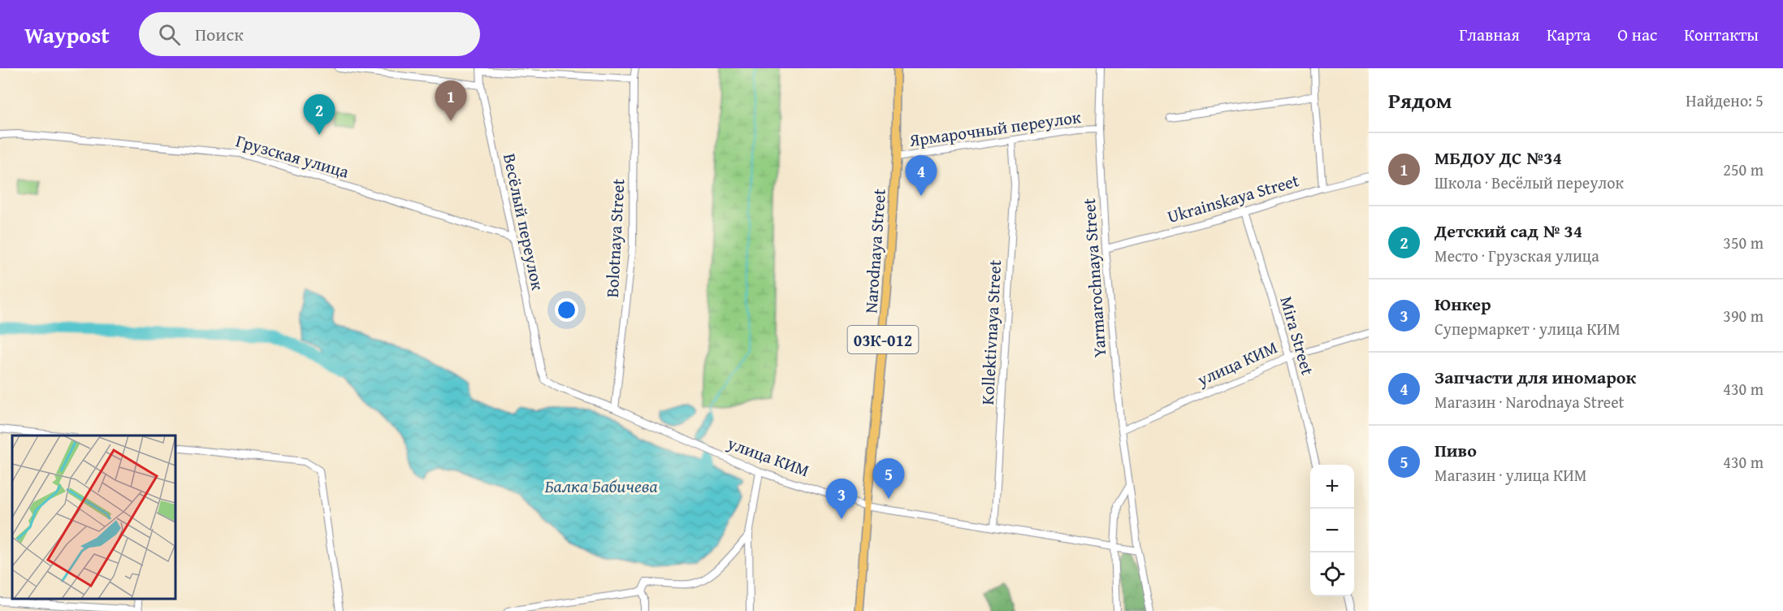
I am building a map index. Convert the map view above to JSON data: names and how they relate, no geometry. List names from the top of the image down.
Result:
{
  "streets": {
    "main road": ["Narodnaya Street", "03К-012"],
    "street": [
      "Ярмарочный переулок",
      "Грузская улица",
      "Ukrainskaya Street",
      "Весёлый переулок",
      "Bolotnaya Street",
      "Yarmarochnaya Street",
      "Kollektivnaya Street",
      "Mira Street",
      "улица КИМ"
    ]
  },
  "crossings": [
    ["Ярмарочный переулок", "Narodnaya Street"],
    ["Ярмарочный переулок", "Yarmarochnaya Street"],
    ["Ярмарочный переулок", "Kollektivnaya Street"],
    ["Грузская улица", "Весёлый переулок"],
    ["Ukrainskaya Street", "Yarmarochnaya Street"],
    ["Ukrainskaya Street", "Mira Street"],
    ["Весёлый переулок", "улица КИМ"],
    ["Bolotnaya Street", "улица КИМ"],
    ["Narodnaya Street", "улица КИМ"],
    ["Yarmarochnaya Street", "улица КИМ"],
    ["Kollektivnaya Street", "улица КИМ"],
    ["Mira Street", "улица КИМ"]
  ],
  "water": ["Балка Бабичева"],
  "page": {
    "header": "Waypost",
    "search": "Поиск",
    "nav": [
      "Главная",
      "Карта",
      "О нас",
      "Контакты"
    ],
    "heading": ["Рядом", "Найдено: 5"],
    "pins": [
      "1",
      "2",
      "4",
      "5",
      "3"
    ],
    "list": [
      {
        "mark": "1",
        "name": "МБДОУ ДС №34",
        "note": "Школа · Весёлый переулок",
        "value": "250 m"
      },
      {
        "mark": "2",
        "name": "Детский сад № 34",
        "note": "Место · Грузская улица",
        "value": "350 m"
      },
      {
        "mark": "3",
        "name": "Юнкер",
        "note": "Супермаркет · улица КИМ",
        "value": "390 m"
      },
      {
        "mark": "4",
        "name": "Запчасти для иномарок",
        "note": "Магазин · Narodnaya Street",
        "value": "430 m"
      },
      {
        "mark": "5",
        "name": "Пиво",
        "note": "Магазин · улица КИМ",
        "value": "430 m"
      }
    ],
    "map_buttons": ["+", "−"]
  }
}
